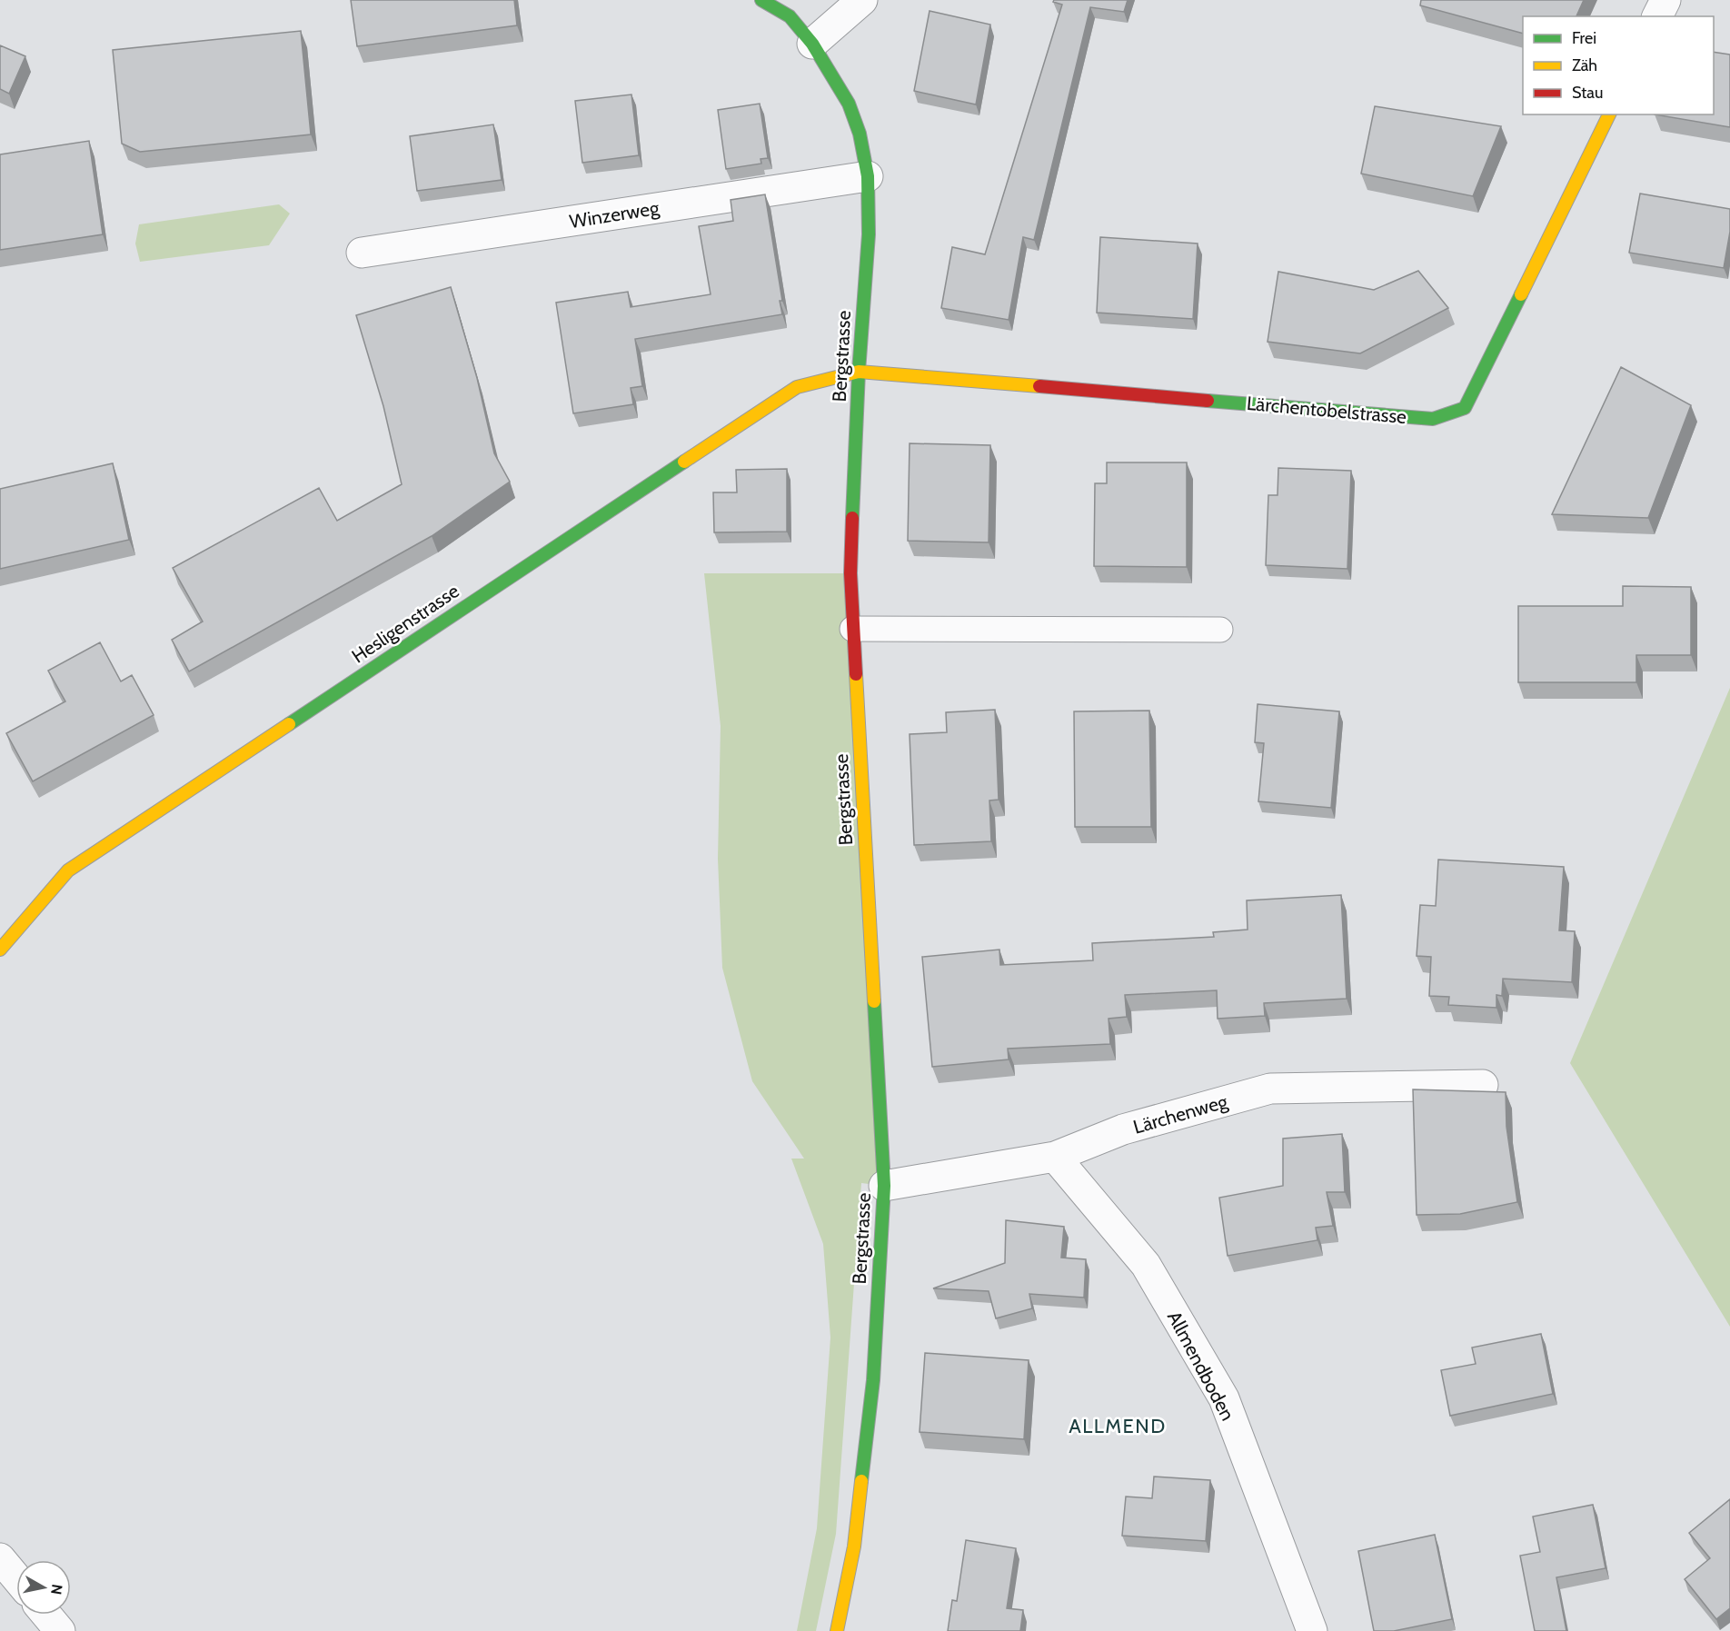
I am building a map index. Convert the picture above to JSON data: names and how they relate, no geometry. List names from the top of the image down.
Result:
{
  "streets": {
    "street": [
      "Winzerweg",
      "Bergstrasse",
      "Lärchentobelstrasse",
      "Hesligenstrasse",
      "Lärchenweg",
      "Allmendboden"
    ]
  },
  "crossings": [
    ["Winzerweg", "Bergstrasse"],
    ["Bergstrasse", "Lärchentobelstrasse"],
    ["Bergstrasse", "Hesligenstrasse"],
    ["Bergstrasse", "Lärchenweg"],
    ["Lärchentobelstrasse", "Hesligenstrasse"],
    ["Lärchenweg", "Allmendboden"]
  ],
  "districts": ["ALLMEND"],
  "legend": ["Frei", "Zäh", "Stau"],
  "north": "right"
}
